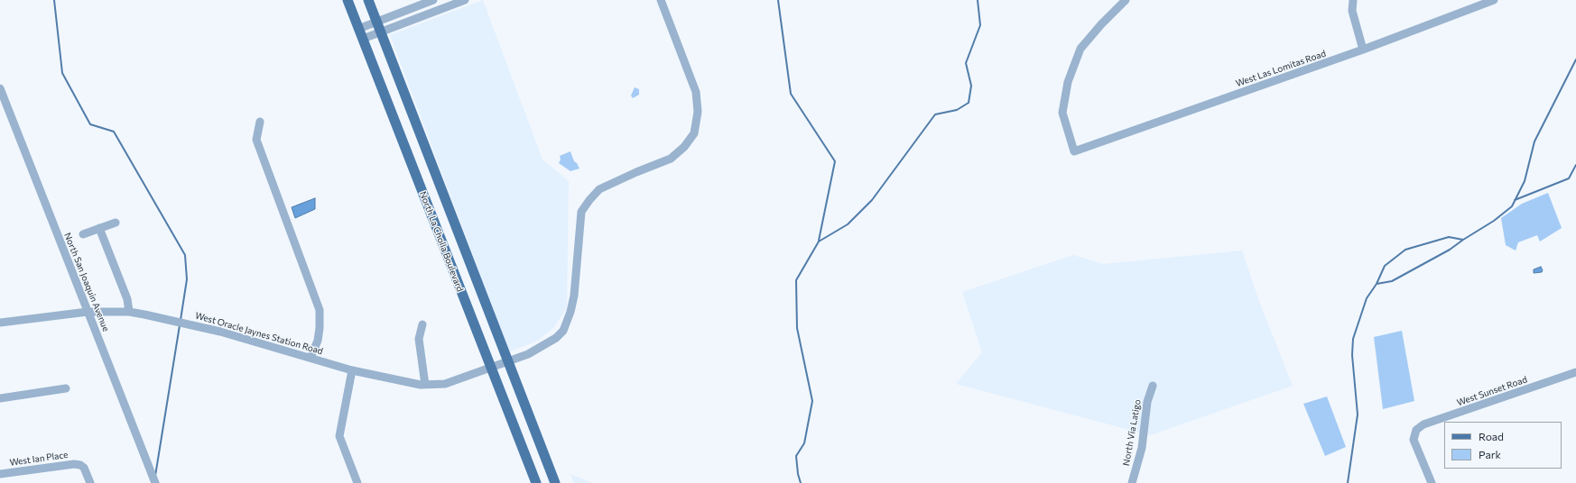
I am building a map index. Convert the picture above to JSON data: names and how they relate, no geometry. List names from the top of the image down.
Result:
{
  "streets": {
    "main road": ["North La Cholla Boulevard"],
    "street": [
      "West Las Lomitas Road",
      "North San Joaquin Avenue",
      "West Oracle Jaynes Station Road",
      "West Sunset Road",
      "North Via Latigo",
      "West Ian Place"
    ]
  },
  "crossings": [
    ["North La Cholla Boulevard", "West Oracle Jaynes Station Road"],
    ["North San Joaquin Avenue", "West Oracle Jaynes Station Road"]
  ],
  "legend": ["Road", "Park"]
}
